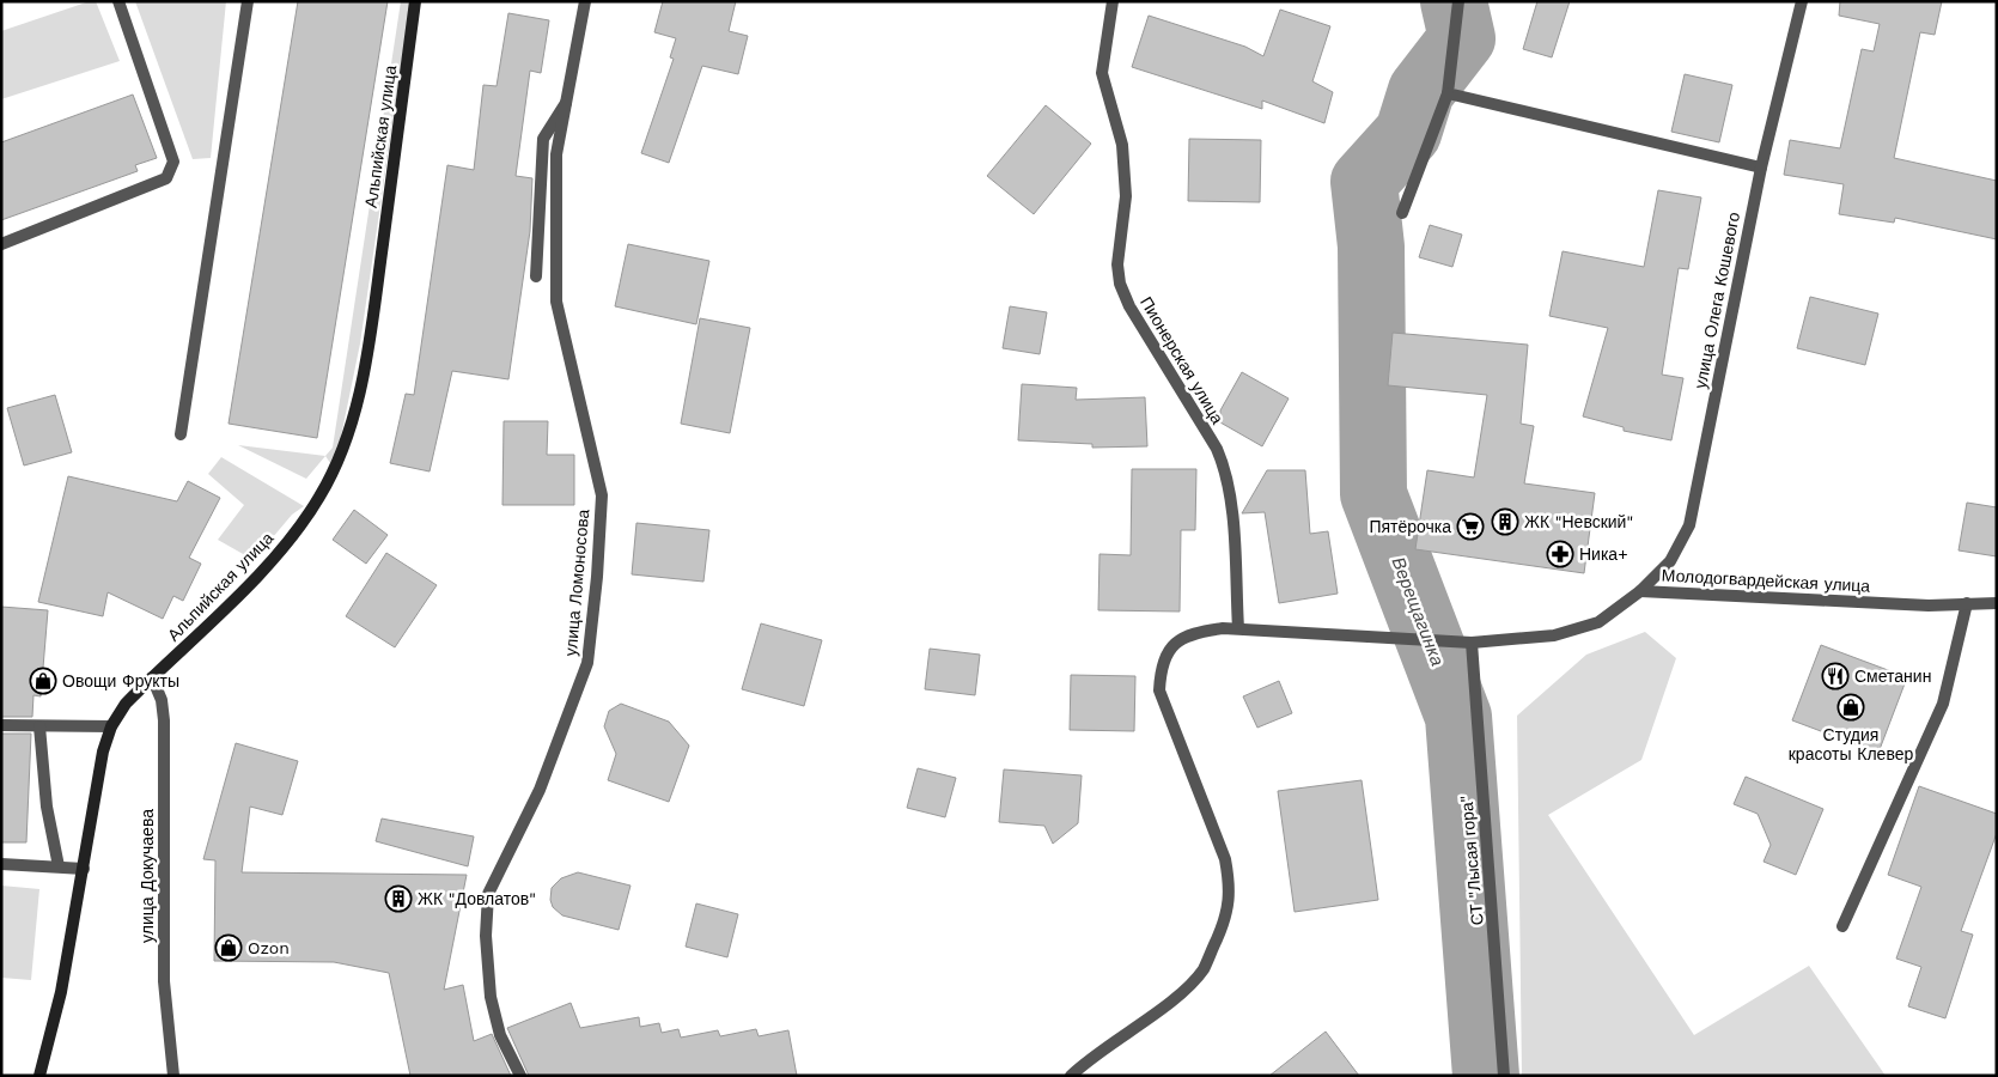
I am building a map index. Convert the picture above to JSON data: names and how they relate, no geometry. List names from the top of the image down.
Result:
{
  "streets": {
    "street": [
      "Альпийская улица",
      "улица Олега Кошевого",
      "Пионерская улица",
      "Молодогвардейская улица",
      "улица Ломоносова",
      "СТ \"Лысая гора\"",
      "улица Докучаева"
    ]
  },
  "crossings": [
    ["Альпийская улица", "улица Докучаева"],
    ["улица Олега Кошевого", "Молодогвардейская улица"],
    ["Пионерская улица", "Молодогвардейская улица"],
    ["Молодогвардейская улица", "СТ \"Лысая гора\""]
  ],
  "water": ["Верещагинка"],
  "places": {
    "building": ["ЖК \"Невский\"", "ЖК \"Довлатов\""],
    "supermarket": ["Пятёрочка"],
    "pharmacy": ["Ника+"],
    "restaurant": ["Сметанин"],
    "shop": ["Овощи Фрукты", "Студия красоты Клевер", "Ozon"]
  }
}
